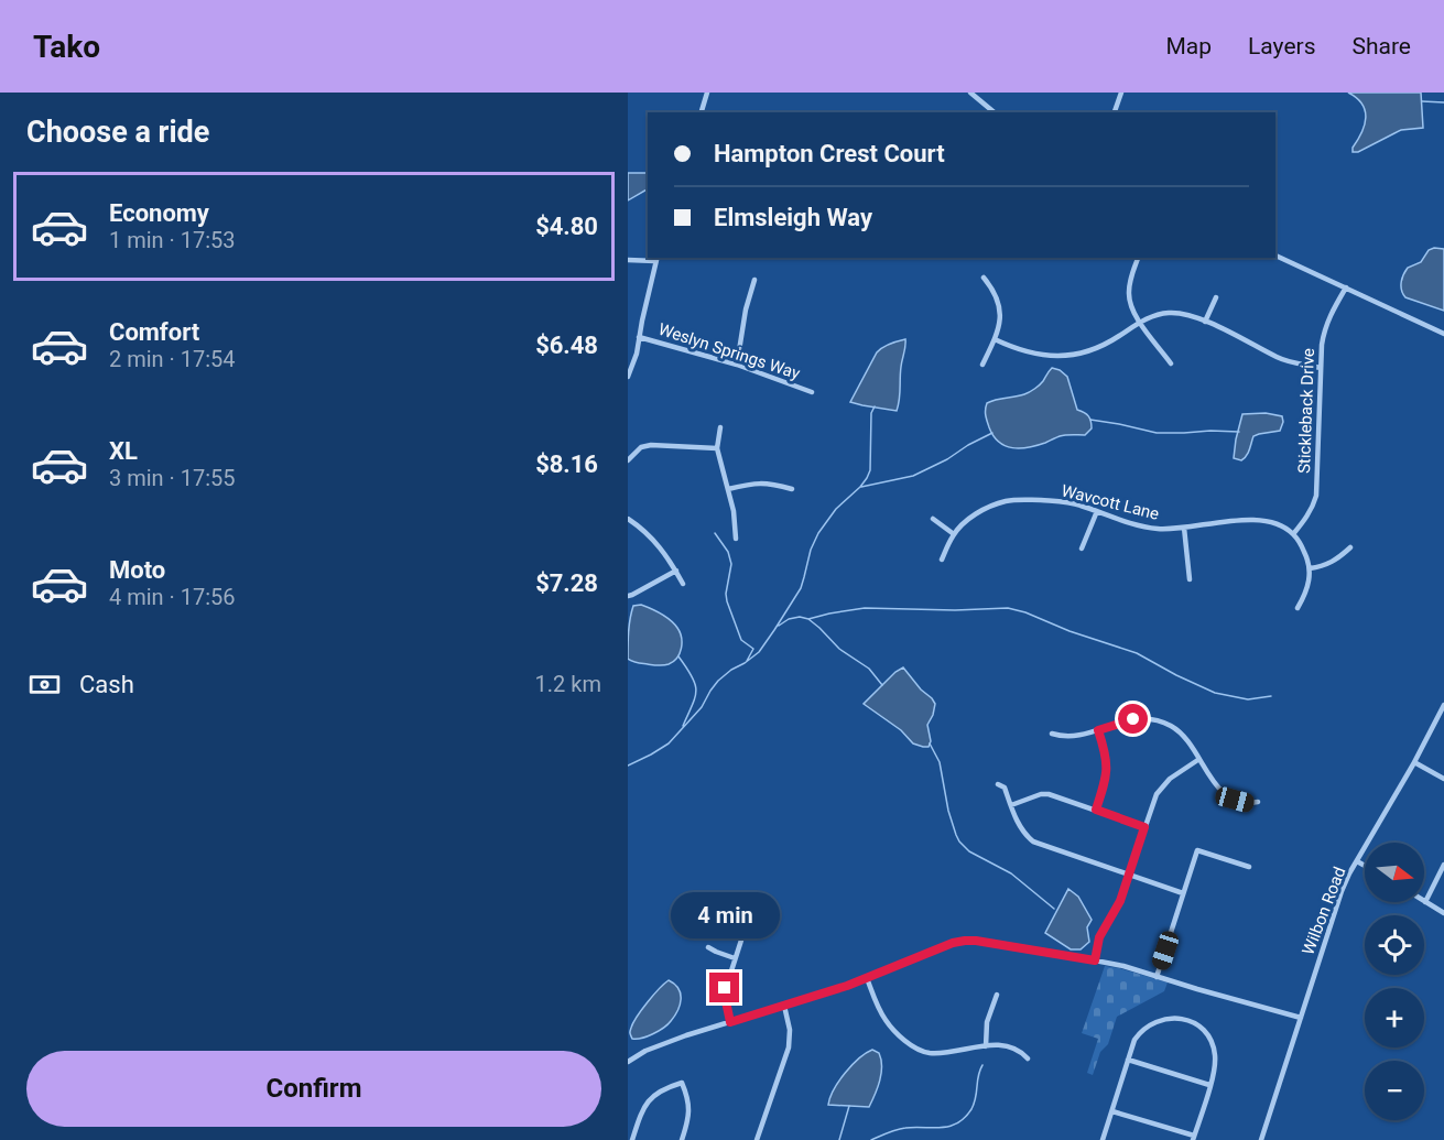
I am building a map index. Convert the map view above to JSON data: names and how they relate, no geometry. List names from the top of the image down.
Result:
{
  "streets": {
    "street": [
      "Weslyn Springs Way",
      "Stickleback Drive",
      "Wavcott Lane",
      "Wilbon Road"
    ]
  },
  "crossings": [
    ["Stickleback Drive", "Wavcott Lane"]
  ],
  "north": "right",
  "page": {
    "header": "Tako",
    "nav": ["Map", "Layers", "Share"],
    "heading": "Choose a ride",
    "banner": ["Hampton Crest Court", "Elmsleigh Way"],
    "list": [
      {
        "name": "Economy",
        "note": "1 min · 17:53",
        "value": "$4.80"
      },
      {
        "name": "Comfort",
        "note": "2 min · 17:54",
        "value": "$6.48"
      },
      {
        "name": "XL",
        "note": "3 min · 17:55",
        "value": "$8.16"
      },
      {
        "name": "Moto",
        "note": "4 min · 17:56",
        "value": "$7.28"
      }
    ],
    "pay": ["Cash", "1.2 km"],
    "map_buttons": ["+", "−"],
    "bubble": "4 min",
    "buttons": "Confirm"
  }
}
